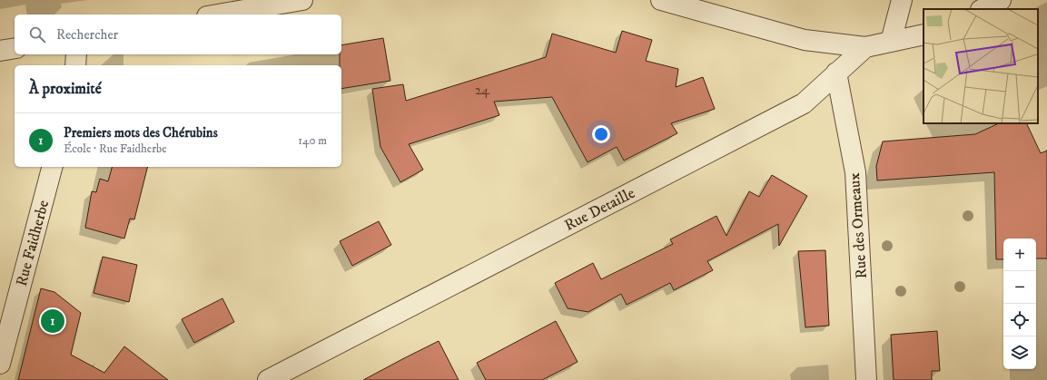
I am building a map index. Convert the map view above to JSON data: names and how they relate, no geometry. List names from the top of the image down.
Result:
{
  "streets": {
    "street": ["Rue Detaille", "Rue des Ormeaux", "Rue Faidherbe"]
  },
  "crossings": [
    ["Rue Detaille", "Rue des Ormeaux"]
  ],
  "house_numbers": ["24"],
  "page": {
    "search": "Rechercher",
    "heading": "À proximité",
    "list": [
      {
        "mark": "1",
        "name": "Premiers mots des Chérubins",
        "note": "École · Rue Faidherbe",
        "value": "140 m"
      }
    ],
    "map_buttons": ["+", "−"],
    "pins": "1"
  }
}
